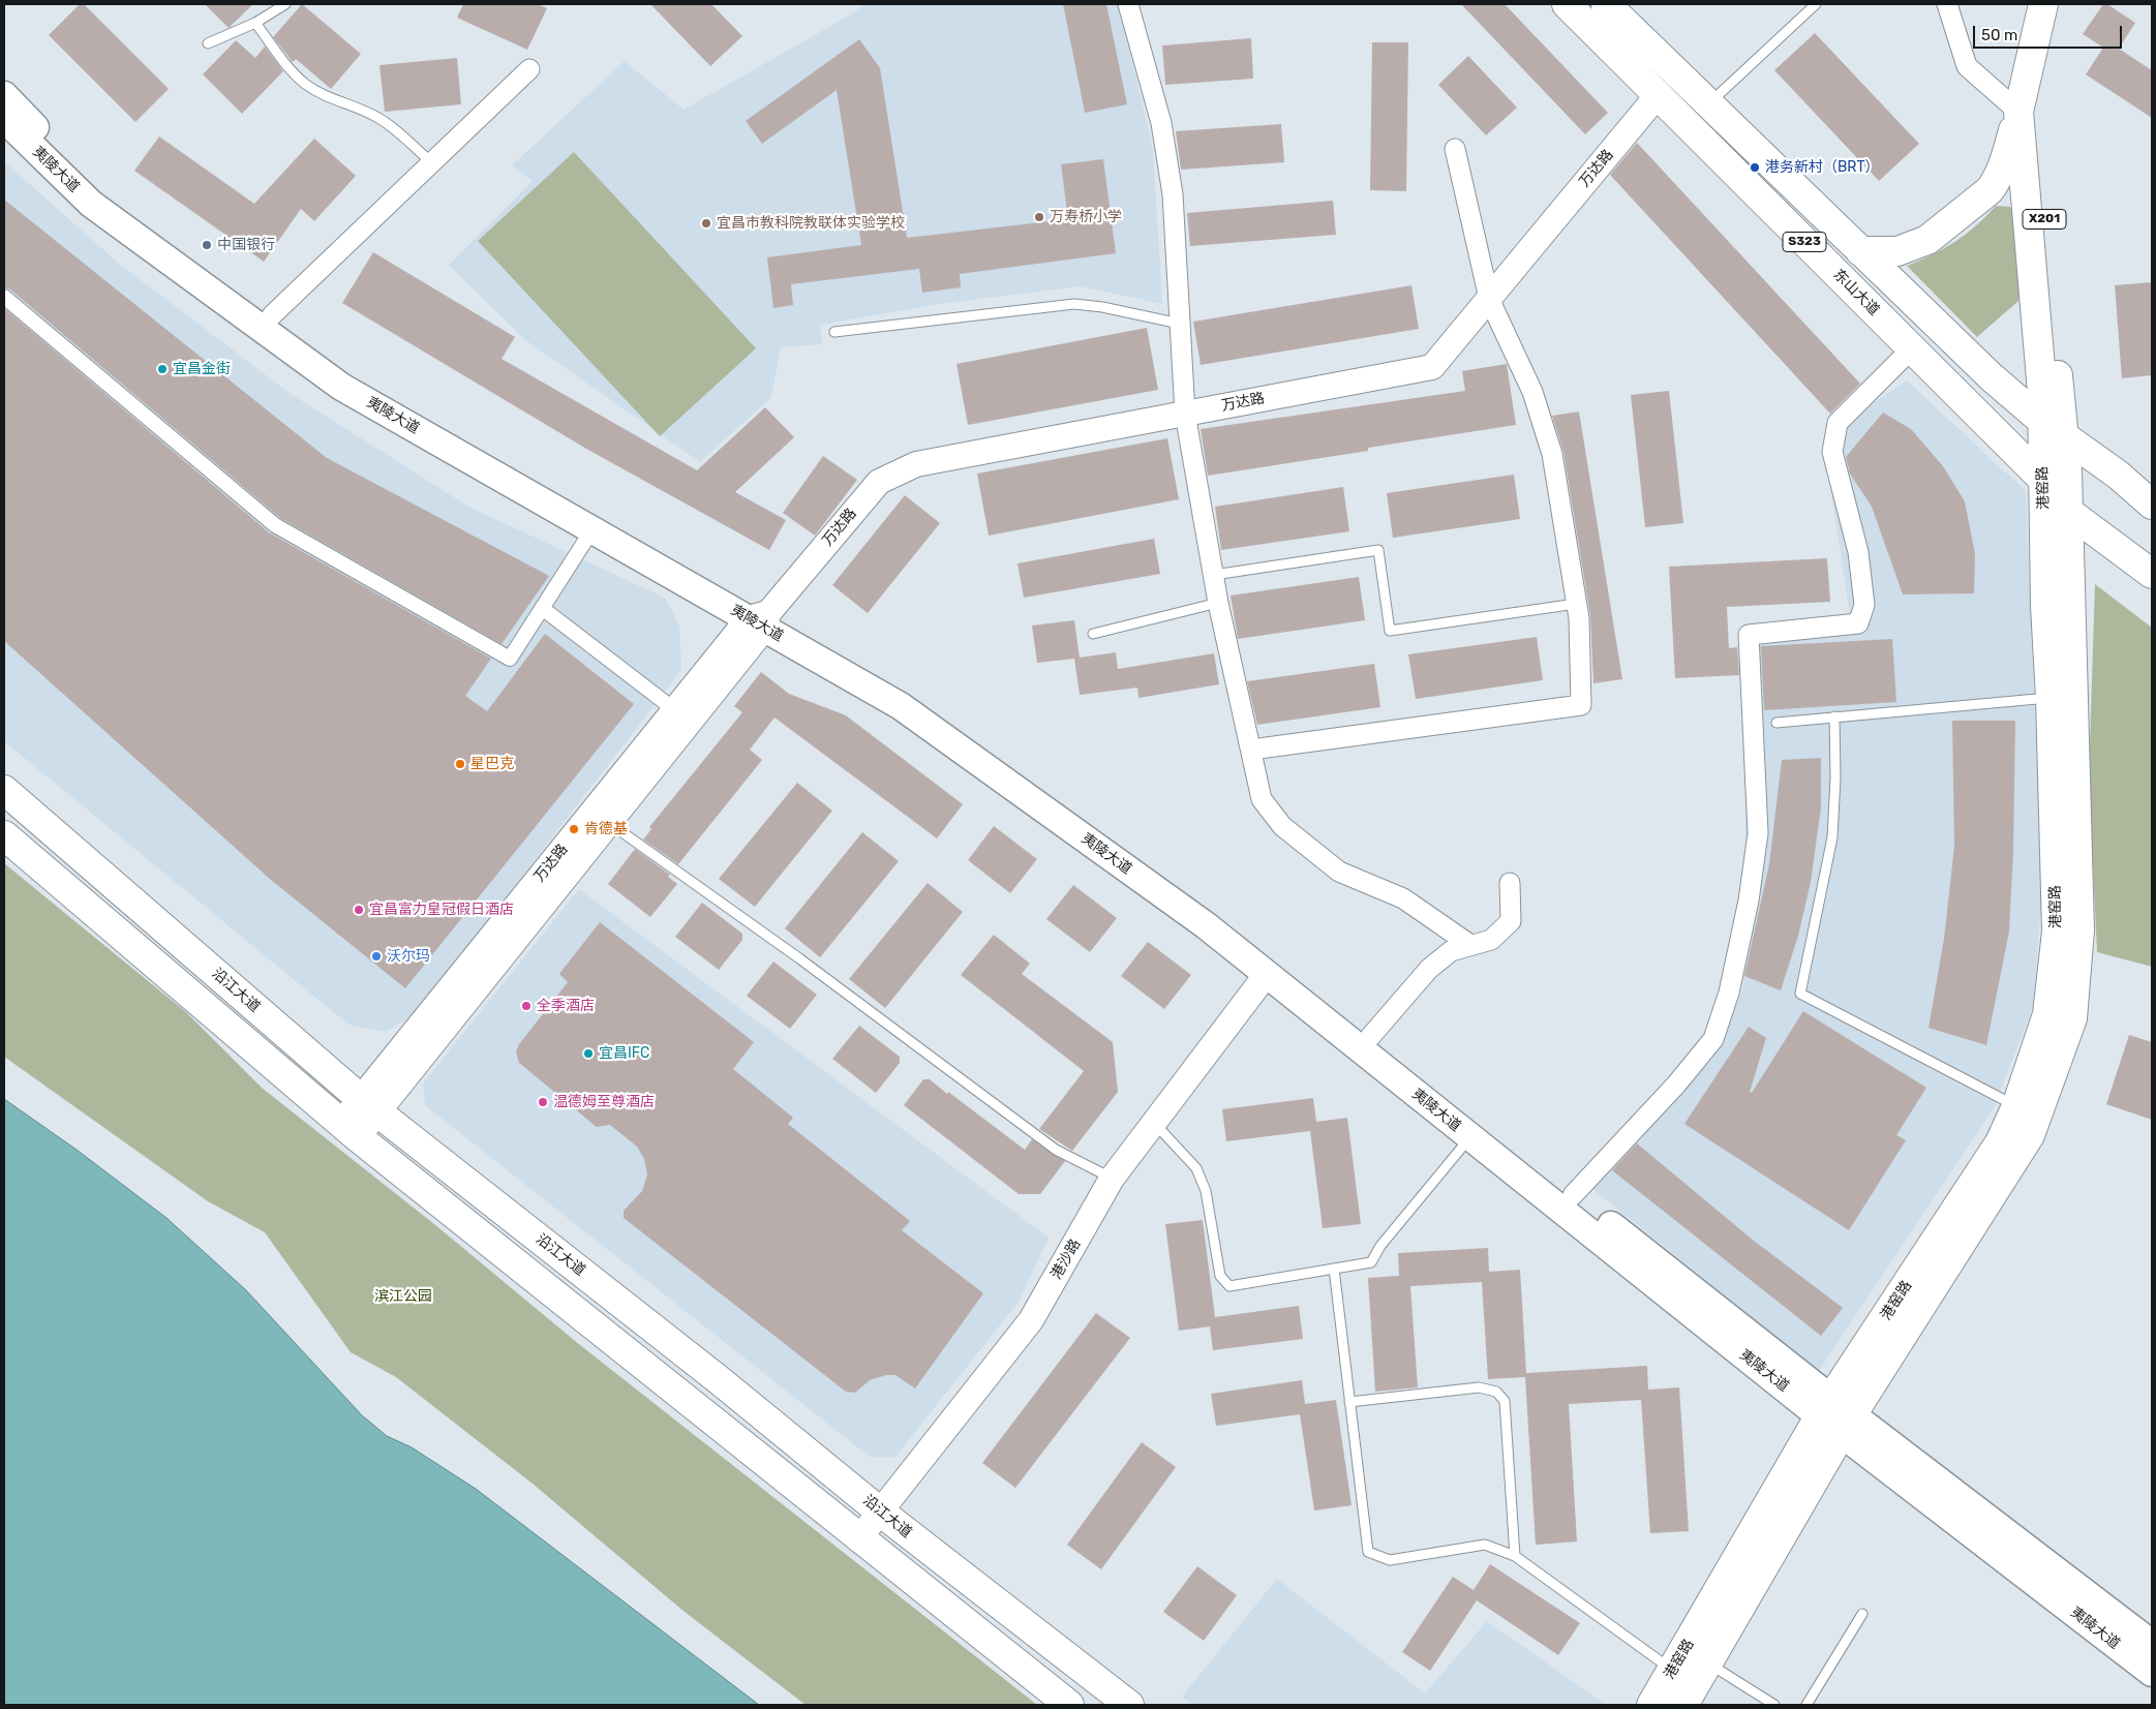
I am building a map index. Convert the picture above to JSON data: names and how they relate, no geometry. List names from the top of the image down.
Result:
{
  "streets": {
    "main road": [
      "夷陵大道",
      "X201",
      "S323",
      "东山大道",
      "港窑路",
      "沿江大道"
    ],
    "street": ["万达路", "港沙路"]
  },
  "crossings": [
    ["万达路", "夷陵大道"],
    ["万达路", "东山大道"],
    ["万达路", "沿江大道"],
    ["夷陵大道", "港窑路"],
    ["夷陵大道", "港沙路"],
    ["S323", "港窑路"],
    ["东山大道", "港窑路"],
    ["沿江大道", "港沙路"]
  ],
  "parks": ["滨江公园"],
  "places": [
    "港务新村（BRT）",
    "万寿桥小学",
    "宜昌市教科院教联体实验学校",
    "中国银行",
    "宜昌金街",
    "星巴克",
    "肯德基",
    "宜昌富力皇冠假日酒店",
    "沃尔玛",
    "全季酒店",
    "宜昌IFC",
    "温德姆至尊酒店"
  ],
  "scale_bar": "50 m"
}
